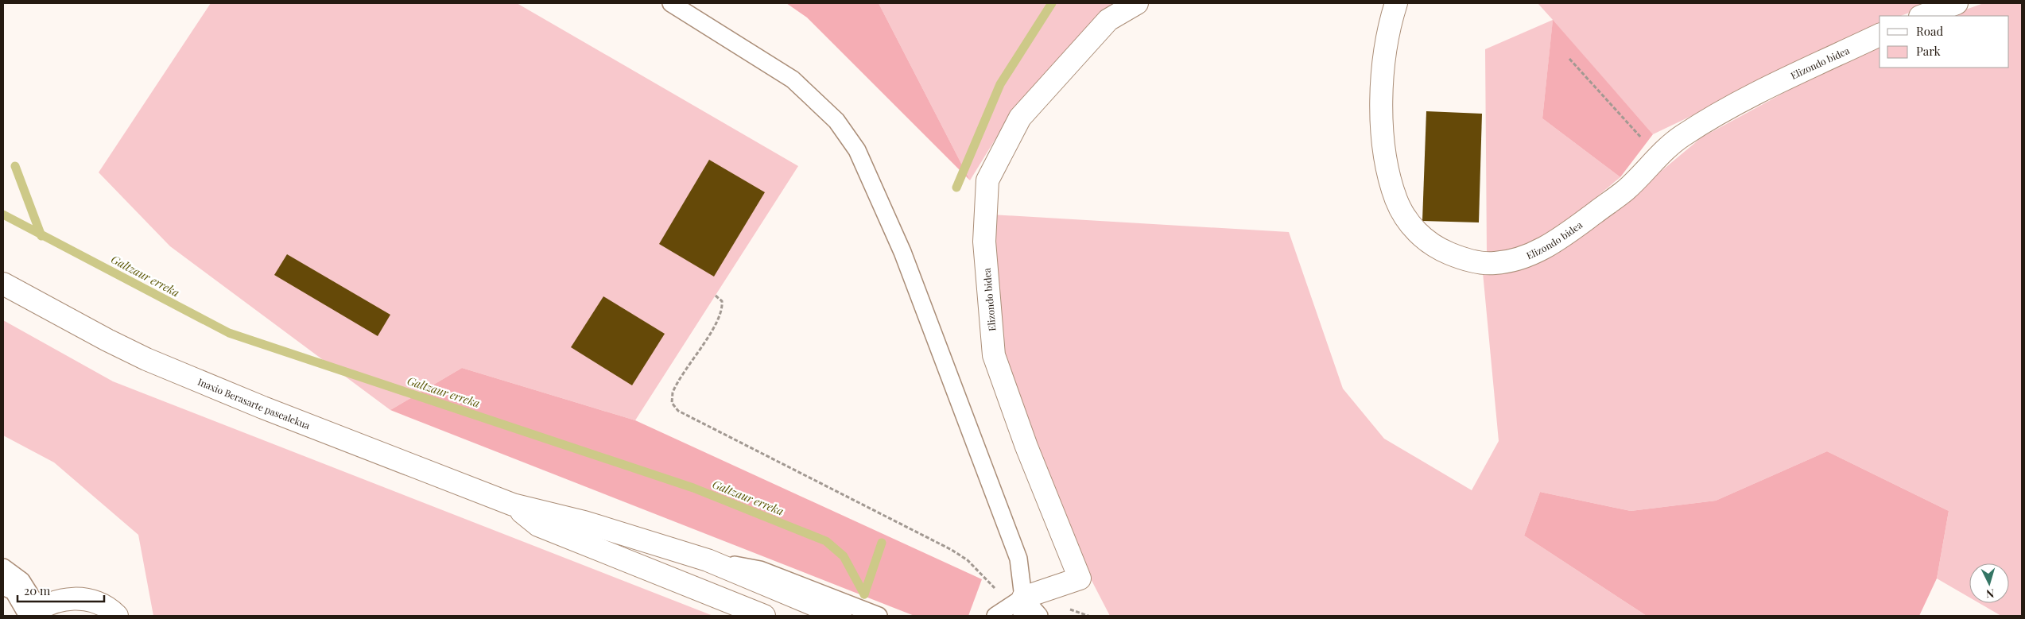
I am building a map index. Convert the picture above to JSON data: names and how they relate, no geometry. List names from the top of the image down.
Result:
{
  "streets": {
    "street": ["Elizondo bidea", "Inaxio Berasarte pasealekua"]
  },
  "water": ["Galtzaur erreka"],
  "legend": ["Road", "Park"],
  "scale_bar": "20 m",
  "north": "bottom"
}
